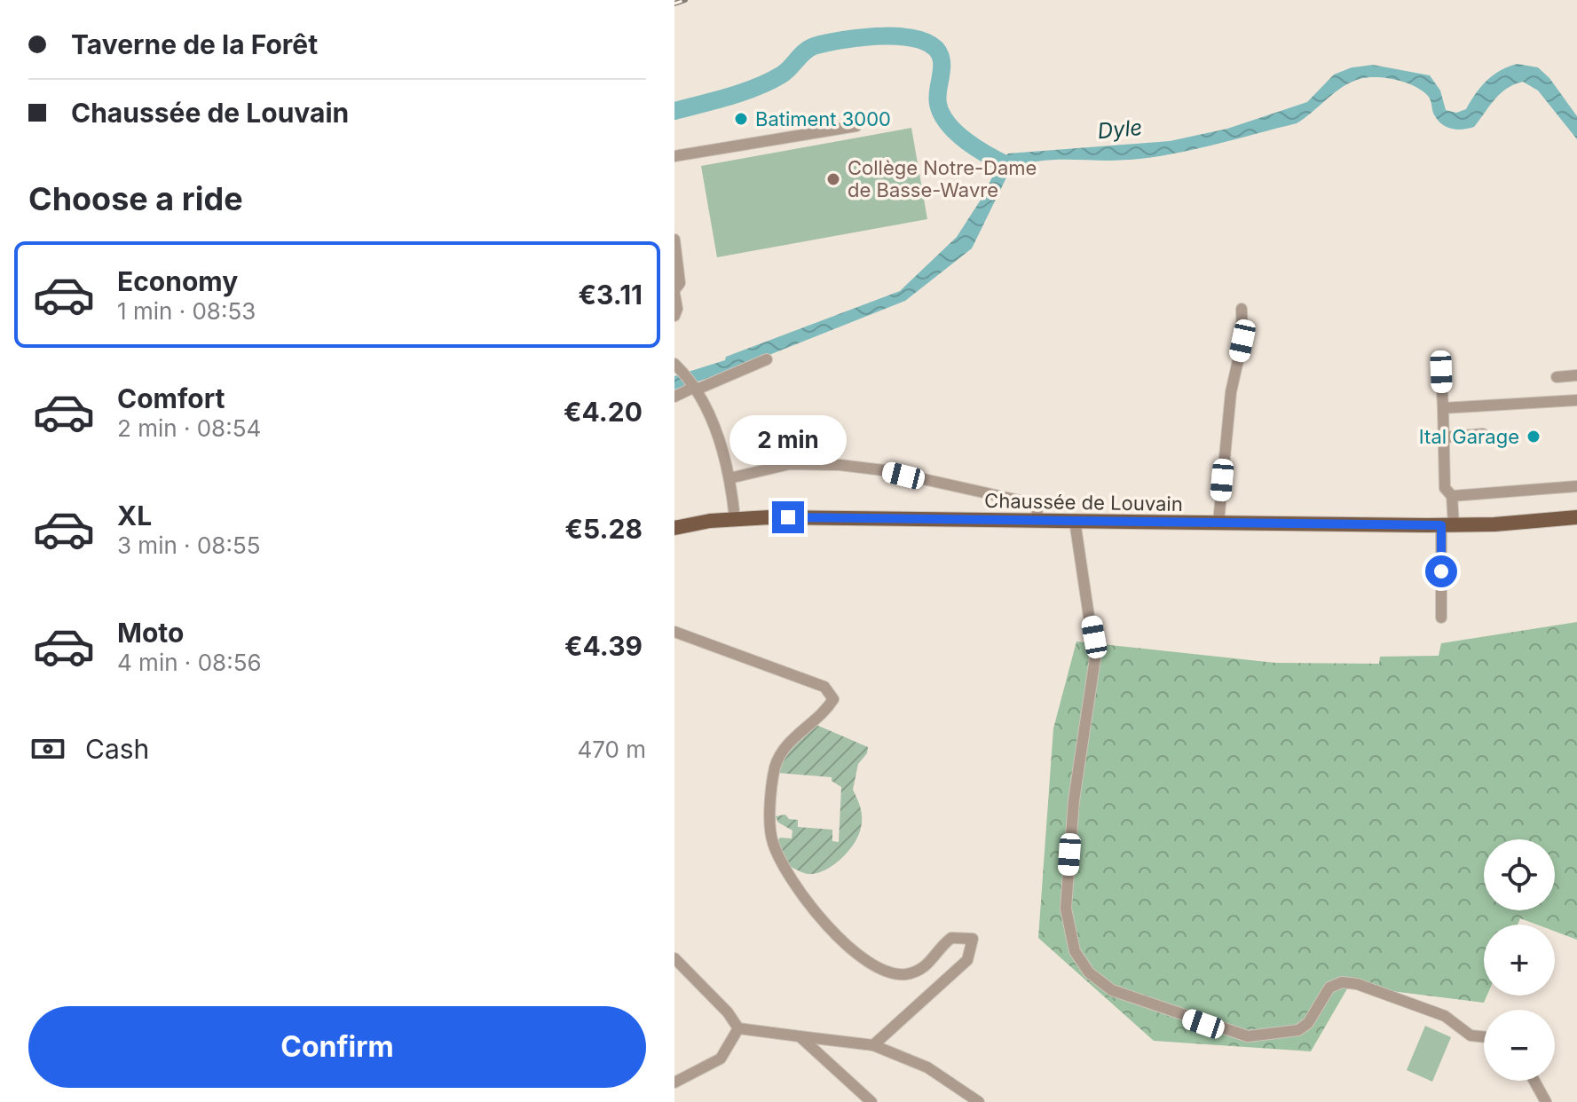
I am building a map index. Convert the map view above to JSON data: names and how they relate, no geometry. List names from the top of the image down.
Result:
{
  "streets": {
    "main road": ["Chaussée de Louvain"]
  },
  "water": ["Dyle"],
  "places": ["Batiment 3000", "Collège Notre-Dame de Basse-Wavre", "Ital Garage"],
  "page": {
    "banner": ["Taverne de la Forêt", "Chaussée de Louvain"],
    "heading": "Choose a ride",
    "list": [
      {
        "name": "Economy",
        "note": "1 min · 08:53",
        "value": "€3.11"
      },
      {
        "name": "Comfort",
        "note": "2 min · 08:54",
        "value": "€4.20"
      },
      {
        "name": "XL",
        "note": "3 min · 08:55",
        "value": "€5.28"
      },
      {
        "name": "Moto",
        "note": "4 min · 08:56",
        "value": "€4.39"
      }
    ],
    "bubble": "2 min",
    "pay": ["Cash", "470 m"],
    "map_buttons": ["+", "−"],
    "buttons": "Confirm"
  }
}
